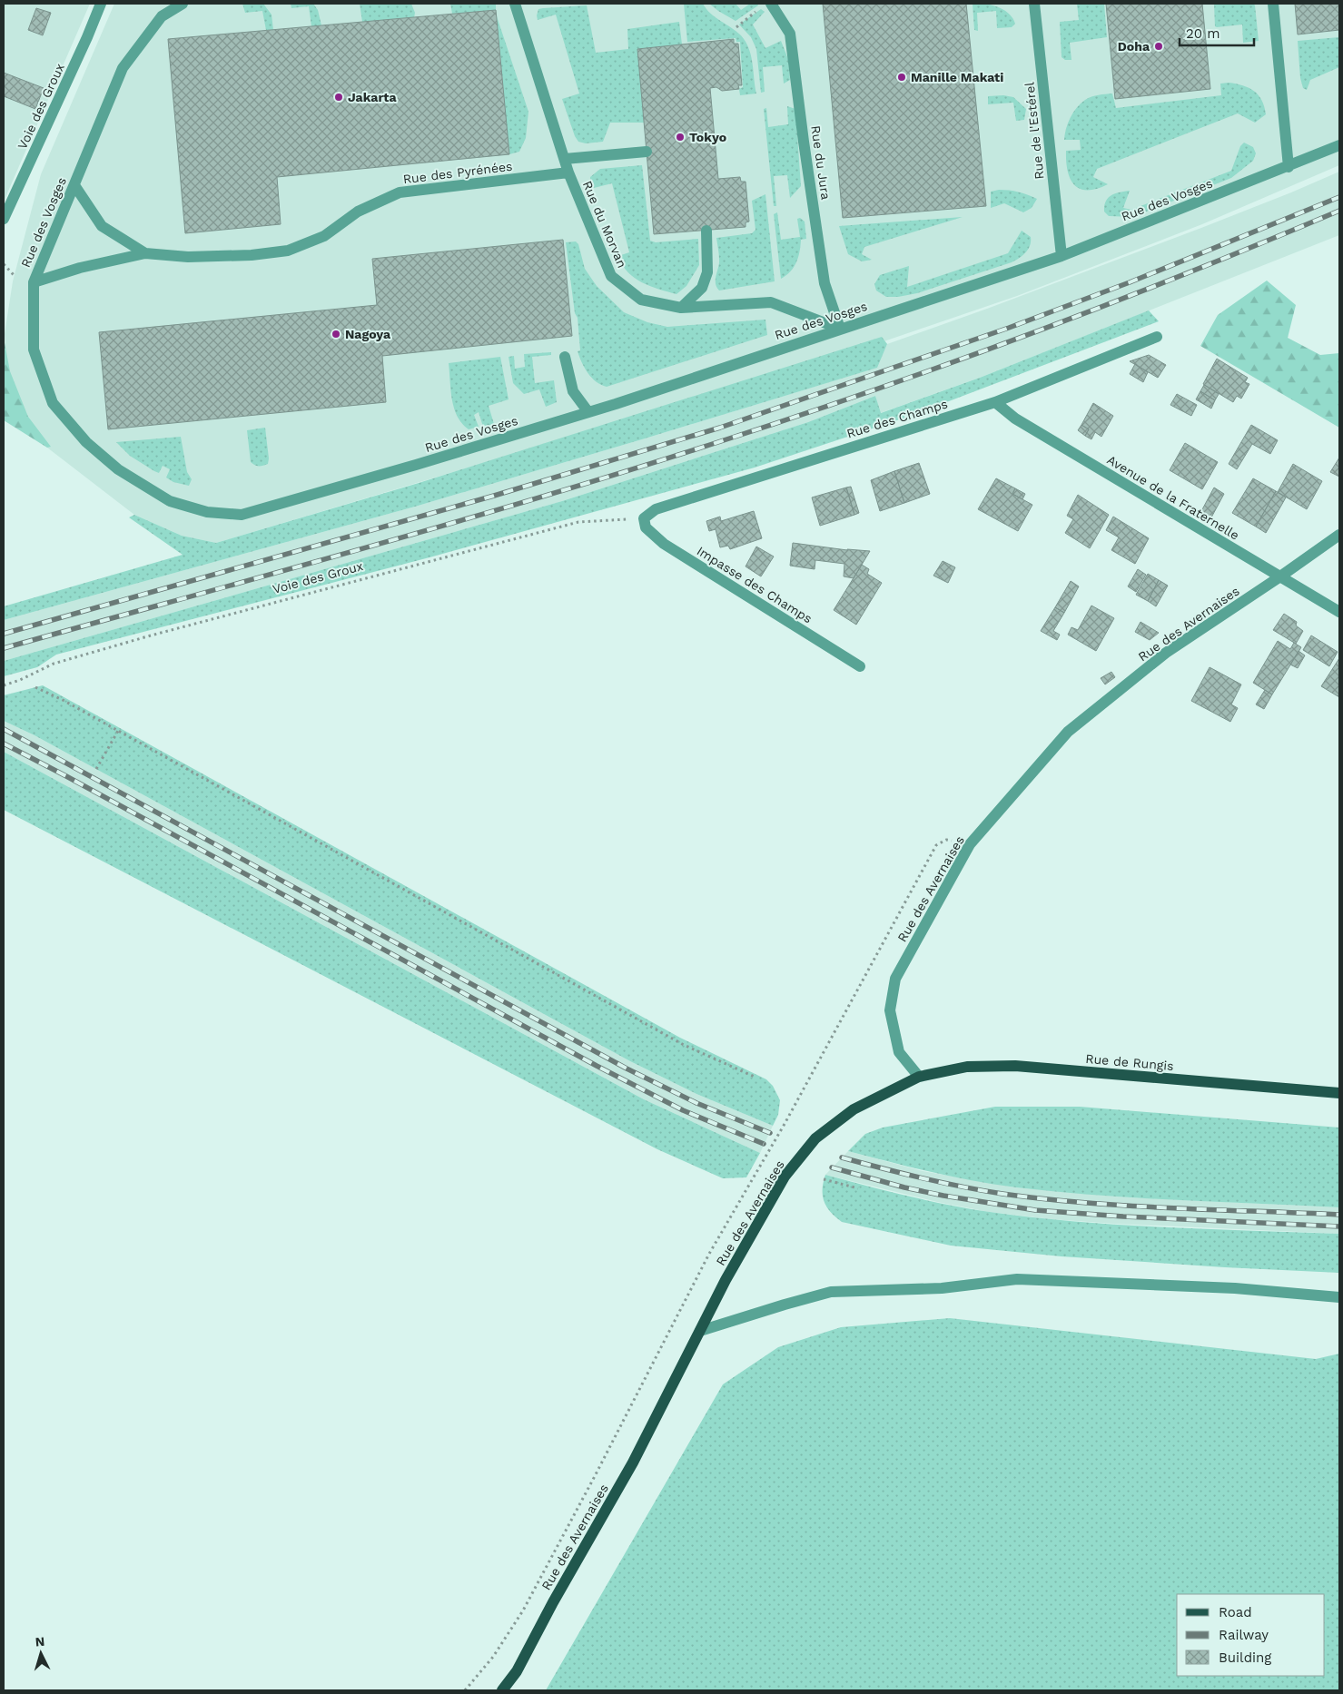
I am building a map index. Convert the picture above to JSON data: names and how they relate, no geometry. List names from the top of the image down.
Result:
{
  "streets": {
    "main road": ["Rue des Avernaises", "Rue de Rungis"],
    "street": [
      "Voie des Groux",
      "Rue de l'Estérel",
      "Rue du Jura",
      "Rue des Pyrénées",
      "Rue des Vosges",
      "Rue du Morvan",
      "Rue des Champs",
      "Avenue de la Fraternelle",
      "Impasse des Champs"
    ]
  },
  "crossings": [
    ["Voie des Groux", "Rue des Champs"],
    ["Voie des Groux", "Impasse des Champs"],
    ["Rue de l'Estérel", "Rue des Vosges"],
    ["Rue du Jura", "Rue des Vosges"],
    ["Rue du Jura", "Rue du Morvan"],
    ["Rue des Pyrénées", "Rue des Vosges"],
    ["Rue des Pyrénées", "Rue du Morvan"],
    ["Rue des Vosges", "Rue du Morvan"],
    ["Rue des Champs", "Avenue de la Fraternelle"],
    ["Rue des Champs", "Impasse des Champs"],
    ["Avenue de la Fraternelle", "Rue des Avernaises"],
    ["Rue des Avernaises", "Rue de Rungis"]
  ],
  "places": [
    "Doha",
    "Manille Makati",
    "Jakarta",
    "Tokyo",
    "Nagoya"
  ],
  "legend": ["Road", "Railway", "Building"],
  "scale_bar": "20 m",
  "north": "top"
}
